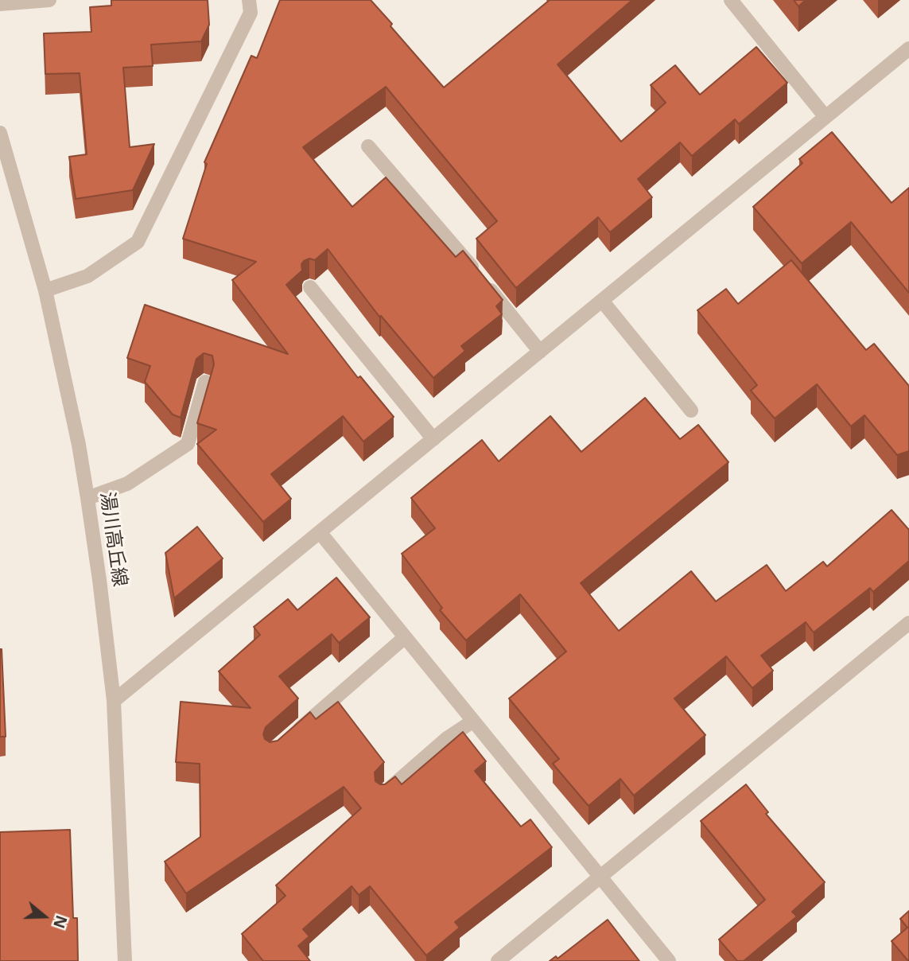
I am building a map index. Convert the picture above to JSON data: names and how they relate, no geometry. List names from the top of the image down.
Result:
{
  "streets": {
    "street": ["湯川高丘線"]
  },
  "north": "right"
}
